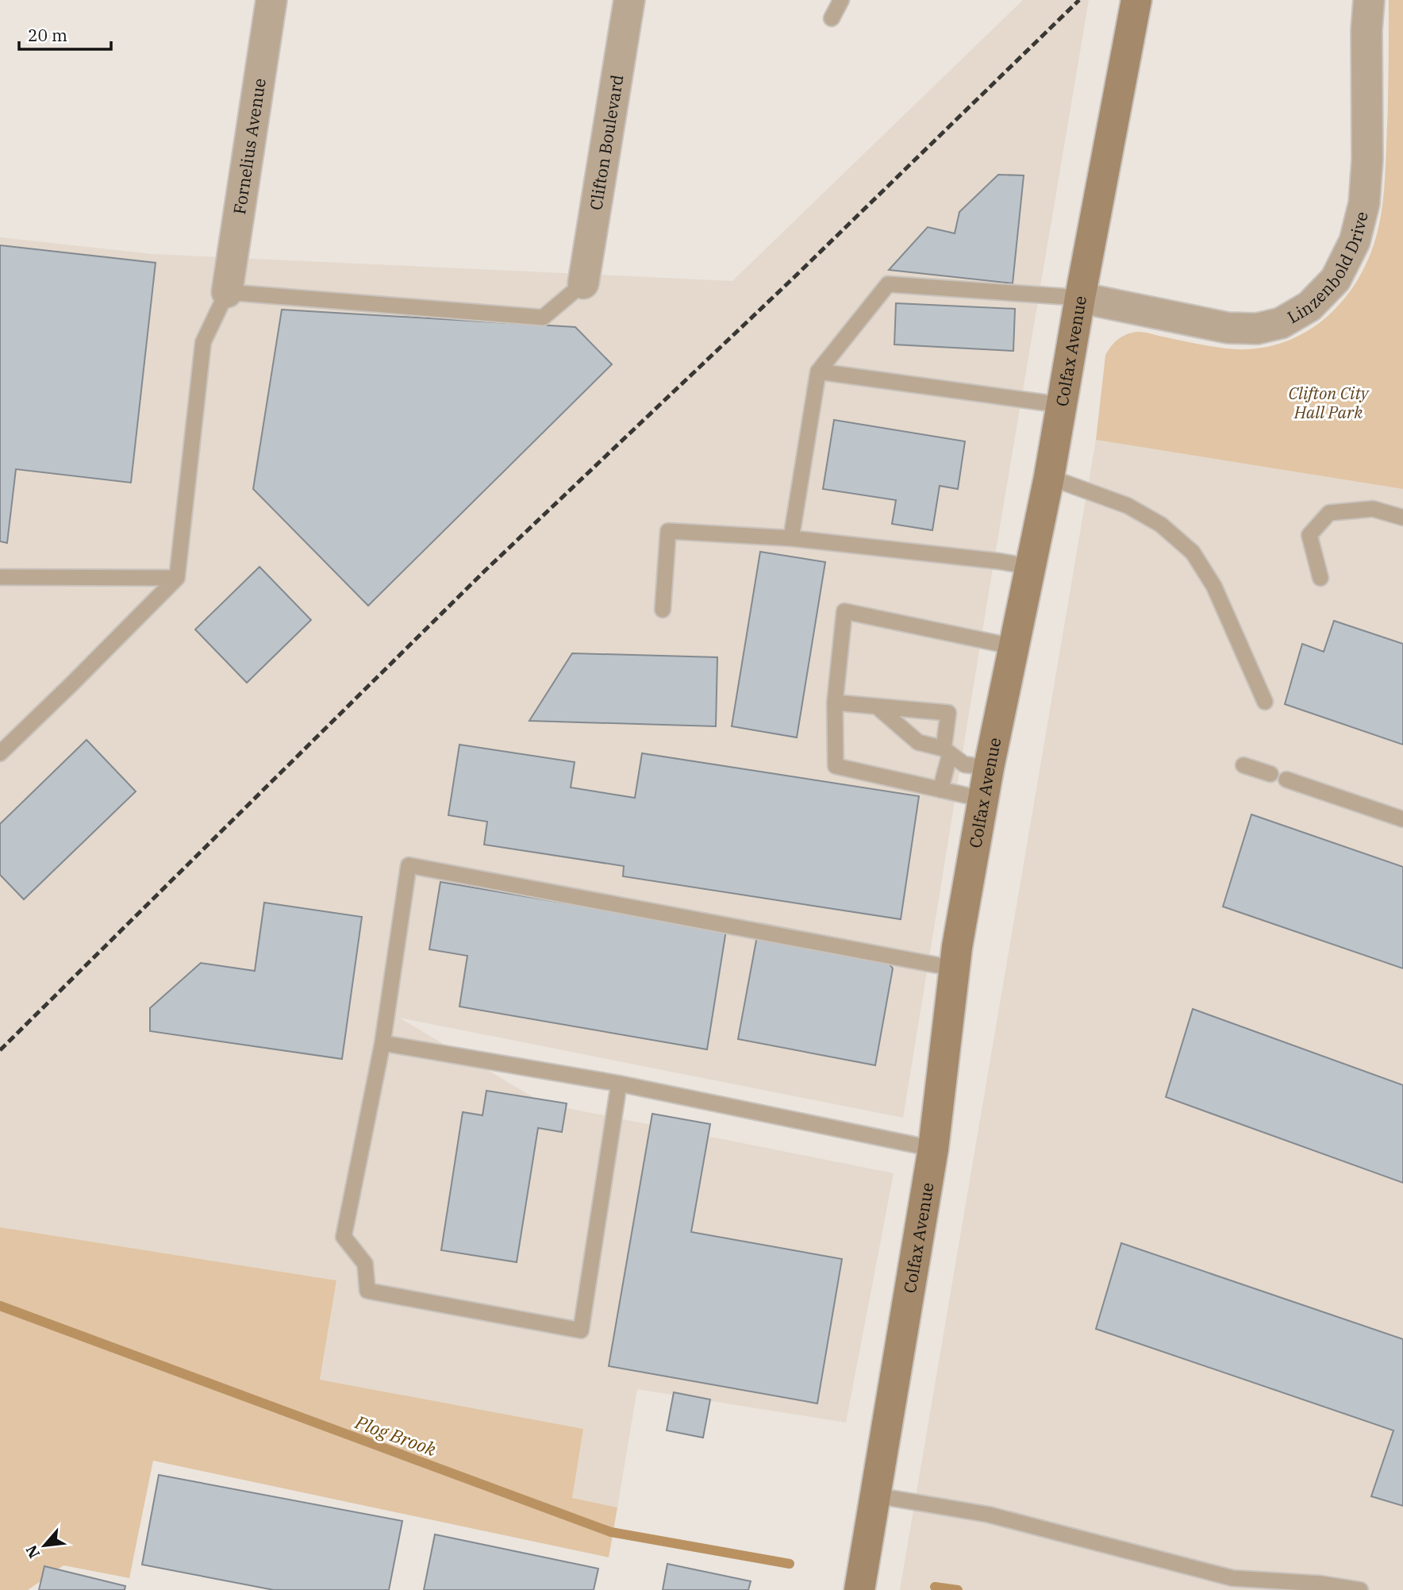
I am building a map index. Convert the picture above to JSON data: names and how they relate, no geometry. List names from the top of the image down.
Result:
{
  "streets": {
    "street": [
      "Clifton Boulevard",
      "Fornelius Avenue",
      "Linzenbold Drive",
      "Colfax Avenue"
    ]
  },
  "crossings": [
    ["Linzenbold Drive", "Colfax Avenue"]
  ],
  "water": ["Plog Brook"],
  "parks": ["Clifton City Hall Park"],
  "scale_bar": "20 m",
  "north": "bottom left"
}
